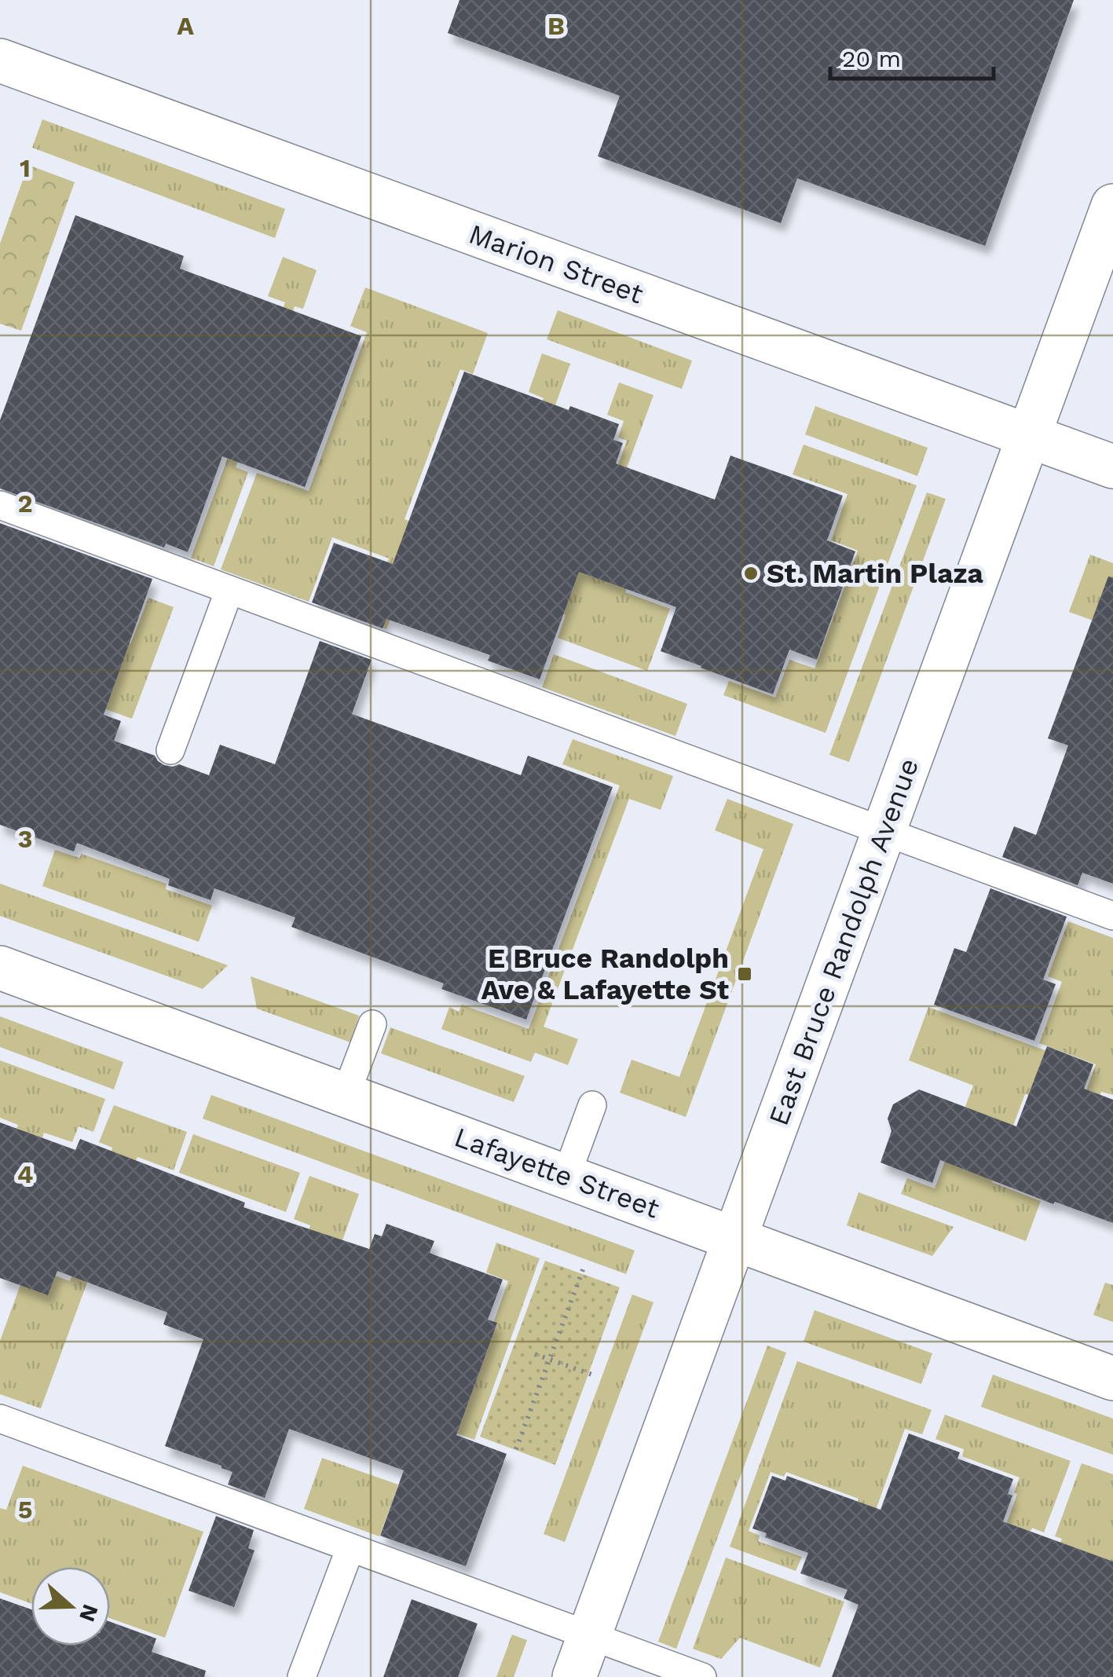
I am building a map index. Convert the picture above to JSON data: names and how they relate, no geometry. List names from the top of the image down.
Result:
{
  "streets": {
    "street": ["Marion Street", "East Bruce Randolph Avenue", "Lafayette Street"]
  },
  "crossings": [
    ["Marion Street", "East Bruce Randolph Avenue"],
    ["East Bruce Randolph Avenue", "Lafayette Street"]
  ],
  "places": {
    "other": ["St. Martin Plaza"],
    "transit": ["E Bruce Randolph Ave & Lafayette St"]
  },
  "scale_bar": "20 m",
  "north": "right",
  "grid": {
    "columns": ["A", "B"],
    "rows": [
      "1",
      "2",
      "3",
      "4",
      "5"
    ]
  }
}
